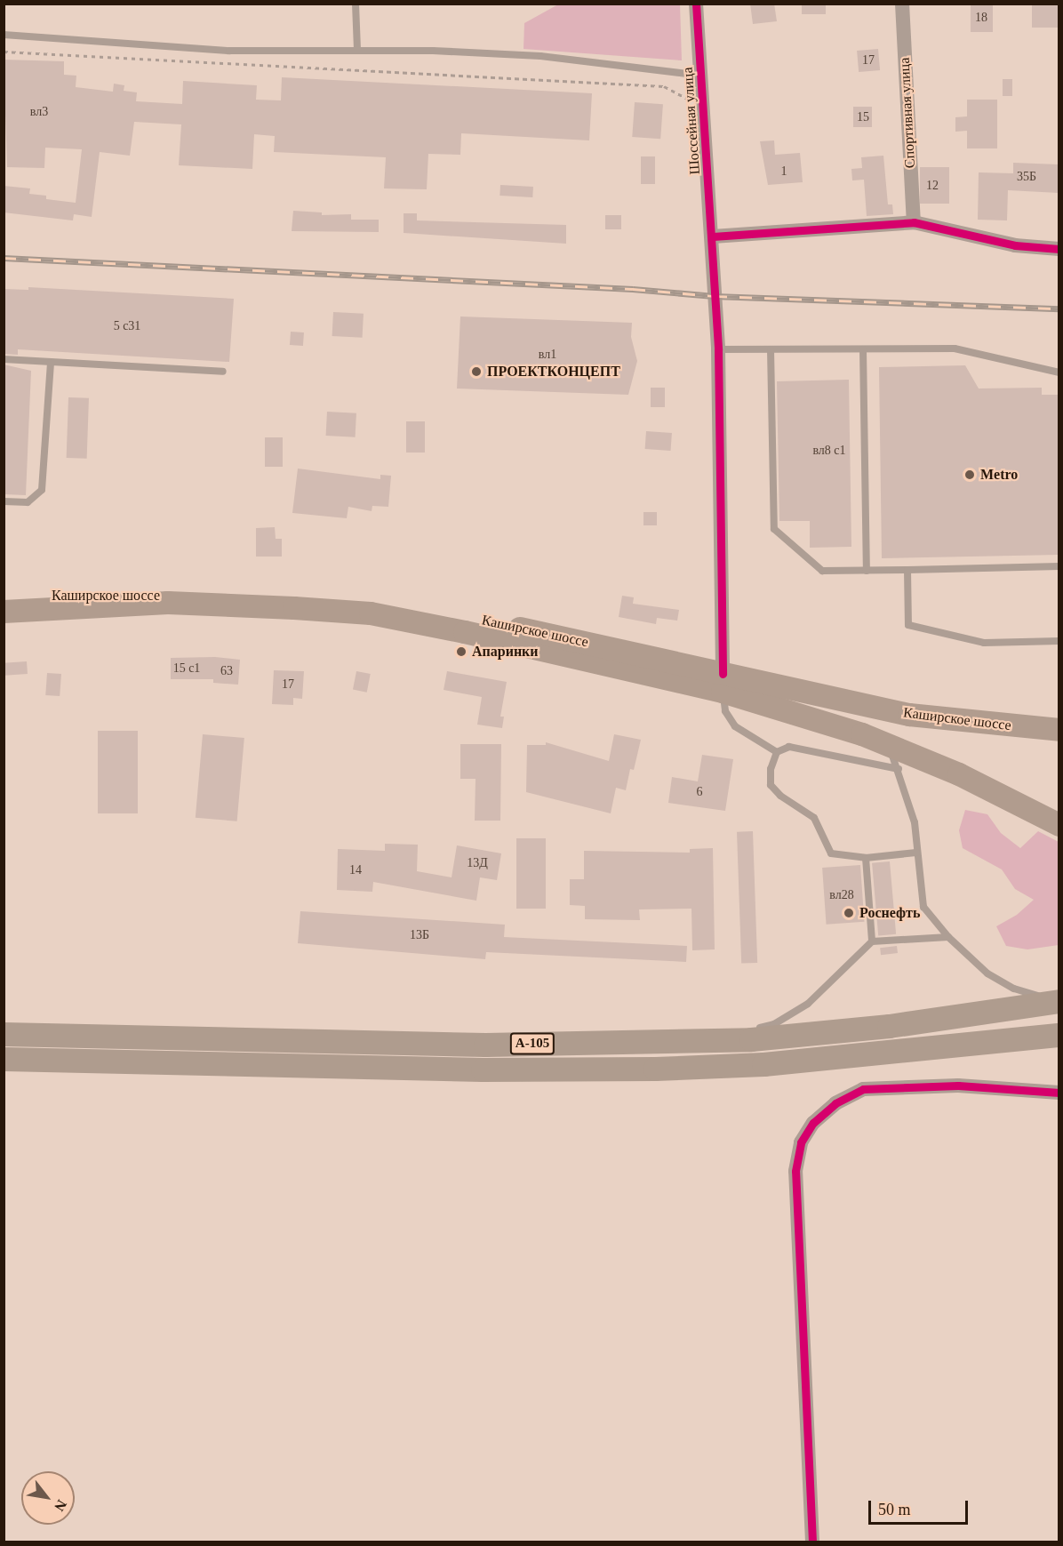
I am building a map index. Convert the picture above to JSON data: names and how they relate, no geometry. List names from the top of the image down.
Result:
{
  "streets": {
    "highway": ["А-105"],
    "main road": ["Каширское шоссе"],
    "street": ["Спортивная улица", "Шоссейная улица"]
  },
  "crossings": [
    ["Шоссейная улица", "Каширское шоссе"]
  ],
  "places": [
    "ПРОЕКТКОНЦЕПТ",
    "Metro",
    "Апаринки",
    "Роснефть"
  ],
  "house_numbers": [
    "18",
    "17",
    "вл3",
    "15",
    "1",
    "35Б",
    "12",
    "5 с31",
    "вл1",
    "вл8 с1",
    "15 с1",
    "63",
    "17",
    "6",
    "13Д",
    "14",
    "вл28",
    "13Б"
  ],
  "scale_bar": "50 m",
  "north": "bottom right"
}
